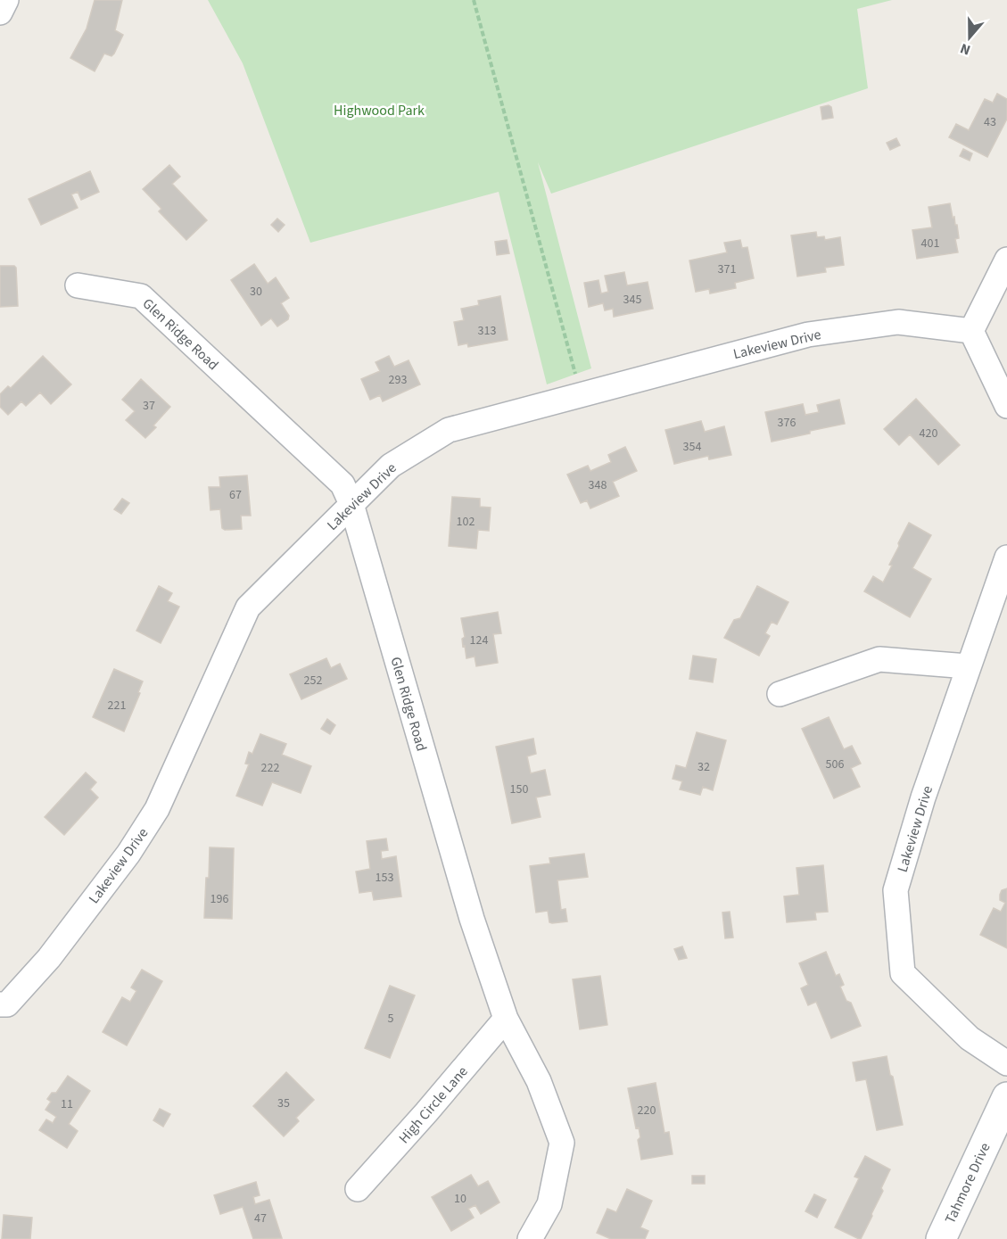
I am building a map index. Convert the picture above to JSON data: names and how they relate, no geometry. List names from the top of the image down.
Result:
{
  "streets": {
    "street": [
      "Glen Ridge Road",
      "Lakeview Drive",
      "High Circle Lane",
      "Tahmore Drive"
    ]
  },
  "crossings": [
    ["Glen Ridge Road", "Lakeview Drive"],
    ["Glen Ridge Road", "High Circle Lane"]
  ],
  "parks": ["Highwood Park"],
  "house_numbers": [
    "43",
    "401",
    "371",
    "30",
    "345",
    "313",
    "293",
    "37",
    "376",
    "420",
    "354",
    "348",
    "67",
    "102",
    "124",
    "252",
    "221",
    "506",
    "32",
    "222",
    "150",
    "153",
    "196",
    "5",
    "35",
    "11",
    "220",
    "10",
    "47"
  ],
  "north": "bottom"
}
